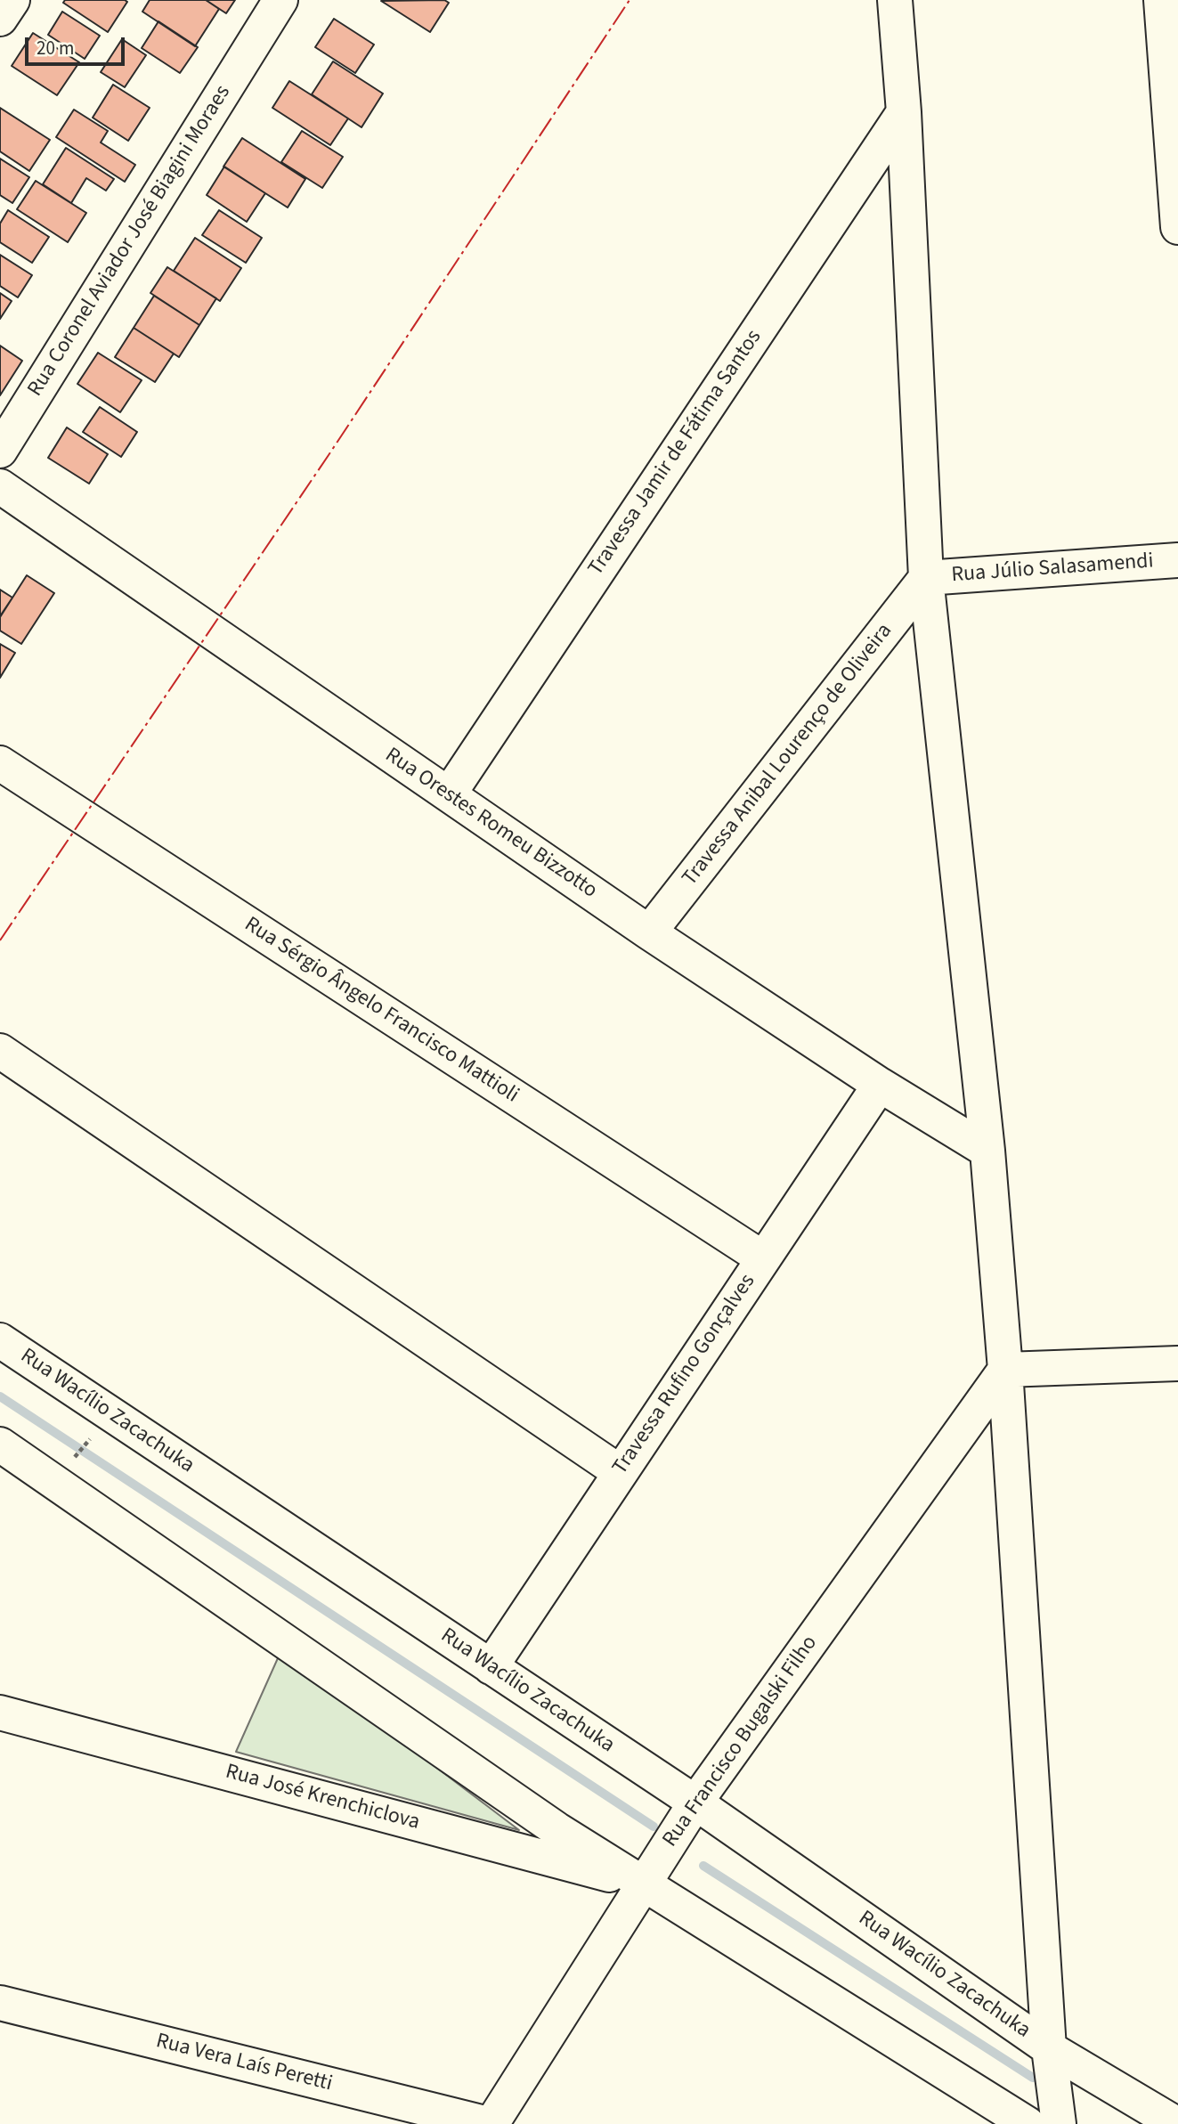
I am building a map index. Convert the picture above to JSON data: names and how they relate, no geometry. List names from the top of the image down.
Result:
{
  "streets": {
    "street": [
      "Rua Coronel Aviador José Biagini Moraes",
      "Travessa Jamir de Fátima Santos",
      "Rua Júlio Salasamendi",
      "Travessa Anibal Lourenço de Oliveira",
      "Rua Orestes Romeu Bizzotto",
      "Rua Sérgio Ângelo Francisco Mattioli",
      "Travessa Rufino Gonçalves",
      "Rua Wacílio Zacachuka",
      "Rua Francisco Bugalski Filho",
      "Rua José Krenchiclova",
      "Rua Vera Laís Peretti"
    ]
  },
  "crossings": [
    ["Travessa Jamir de Fátima Santos", "Rua Orestes Romeu Bizzotto"],
    ["Rua Júlio Salasamendi", "Travessa Anibal Lourenço de Oliveira"],
    ["Travessa Anibal Lourenço de Oliveira", "Rua Orestes Romeu Bizzotto"],
    ["Rua Orestes Romeu Bizzotto", "Travessa Rufino Gonçalves"],
    ["Rua Sérgio Ângelo Francisco Mattioli", "Travessa Rufino Gonçalves"],
    ["Travessa Rufino Gonçalves", "Rua Wacílio Zacachuka"],
    ["Rua Wacílio Zacachuka", "Rua Francisco Bugalski Filho"],
    ["Rua Francisco Bugalski Filho", "Rua José Krenchiclova"],
    ["Rua Francisco Bugalski Filho", "Rua Vera Laís Peretti"]
  ],
  "scale_bar": "20 m"
}
